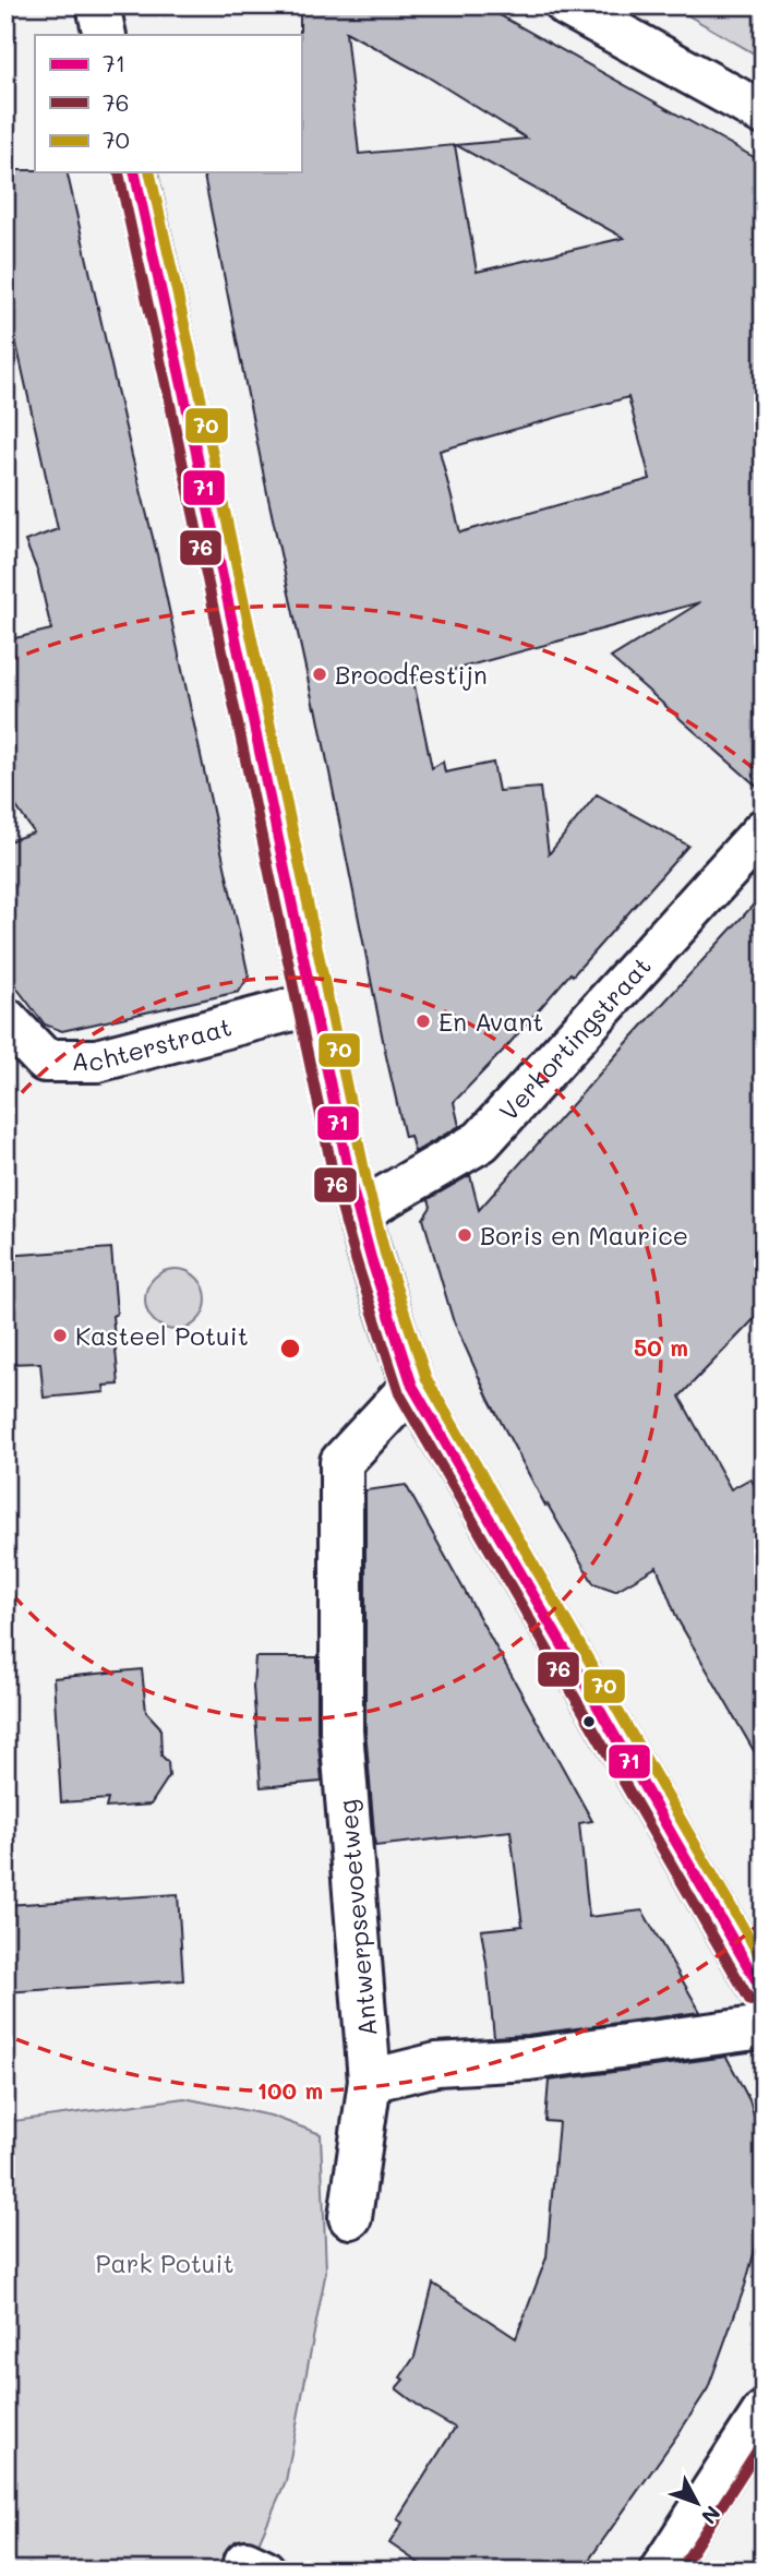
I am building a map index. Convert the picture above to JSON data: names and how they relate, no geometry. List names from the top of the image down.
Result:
{
  "streets": {
    "street": ["Verkortingstraat", "Achterstraat", "Antwerpsevoetweg"]
  },
  "parks": ["Park Potuit"],
  "places": [
    "Broodfestijn",
    "En Avant",
    "Boris en Maurice",
    "Kasteel Potuit"
  ],
  "lines": ["transit line 71", "transit line 70", "transit line 76"],
  "legend": ["71", "76", "70"],
  "north": "bottom right",
  "rings": ["50 m", "100 m"]
}
